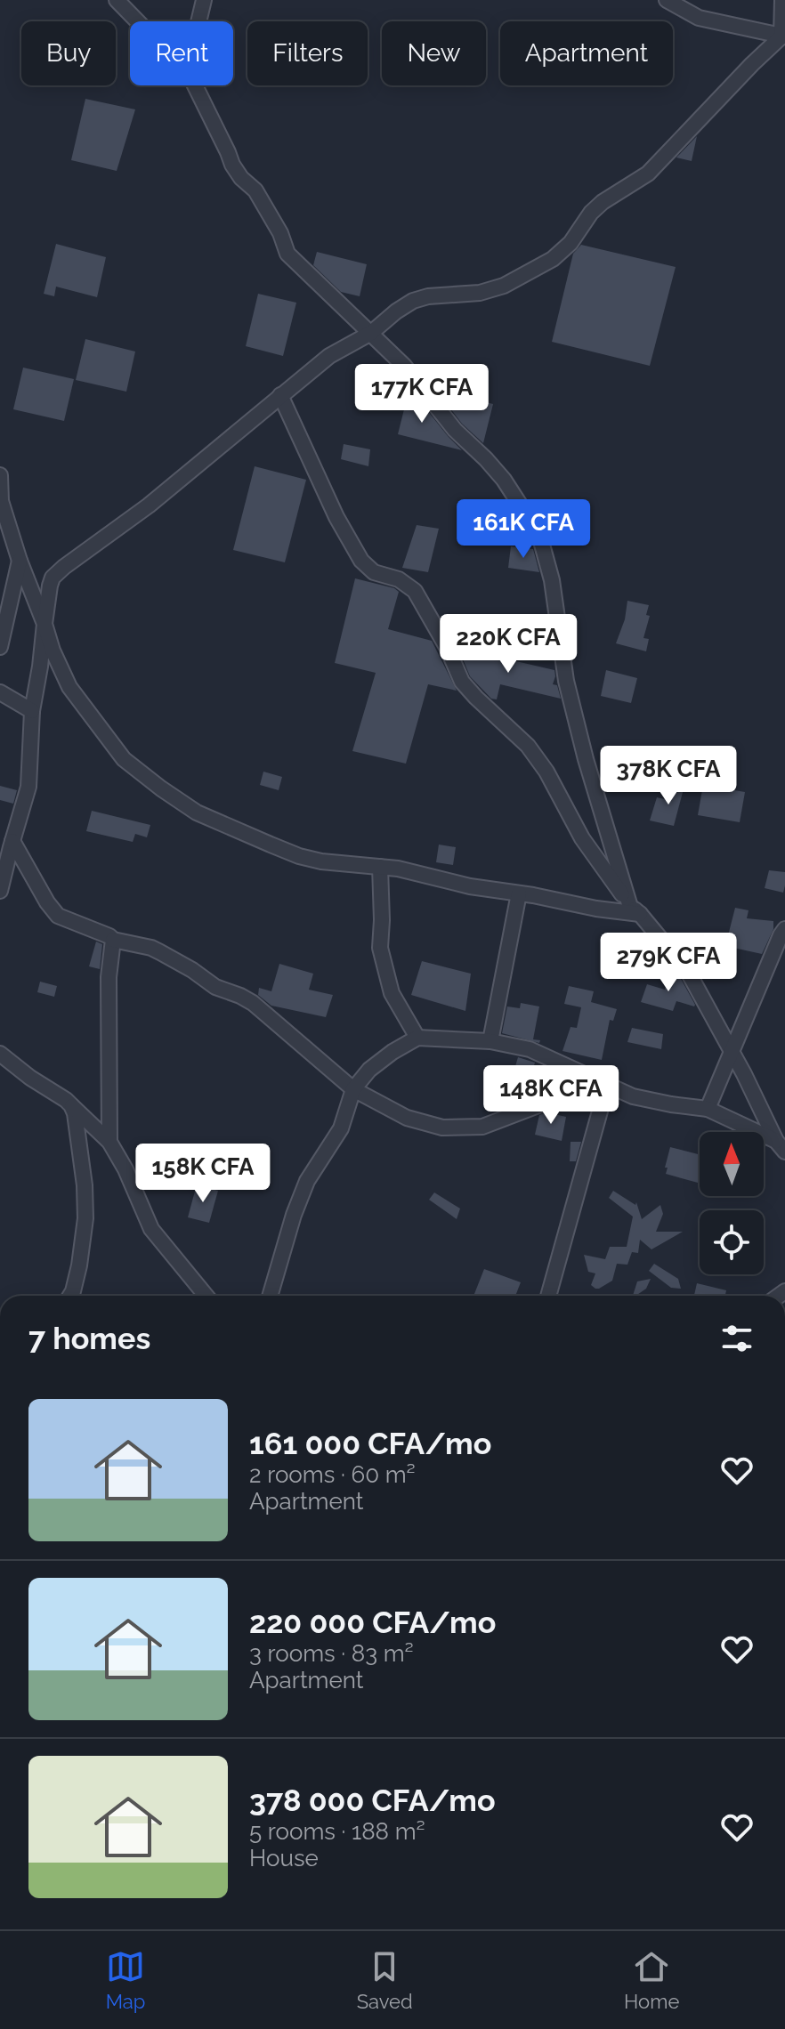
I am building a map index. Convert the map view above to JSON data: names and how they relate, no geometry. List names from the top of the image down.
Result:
{
  "north": "top",
  "page": {
    "chip": [
      "Buy",
      "Rent",
      "Filters",
      "New",
      "Apartment"
    ],
    "price": [
      "177K CFA",
      "161K CFA",
      "220K CFA",
      "378K CFA",
      "279K CFA",
      "148K CFA",
      "158K CFA"
    ],
    "heading": "7 homes",
    "list": [
      {
        "name": "161 000 CFA/mo",
        "note": "2 rooms · 60 m² · Apartment"
      },
      {
        "name": "220 000 CFA/mo",
        "note": "3 rooms · 83 m² · Apartment"
      },
      {
        "name": "378 000 CFA/mo",
        "note": "5 rooms · 188 m² · House"
      }
    ],
    "tabs": ["Map", "Saved", "Home"]
  }
}
